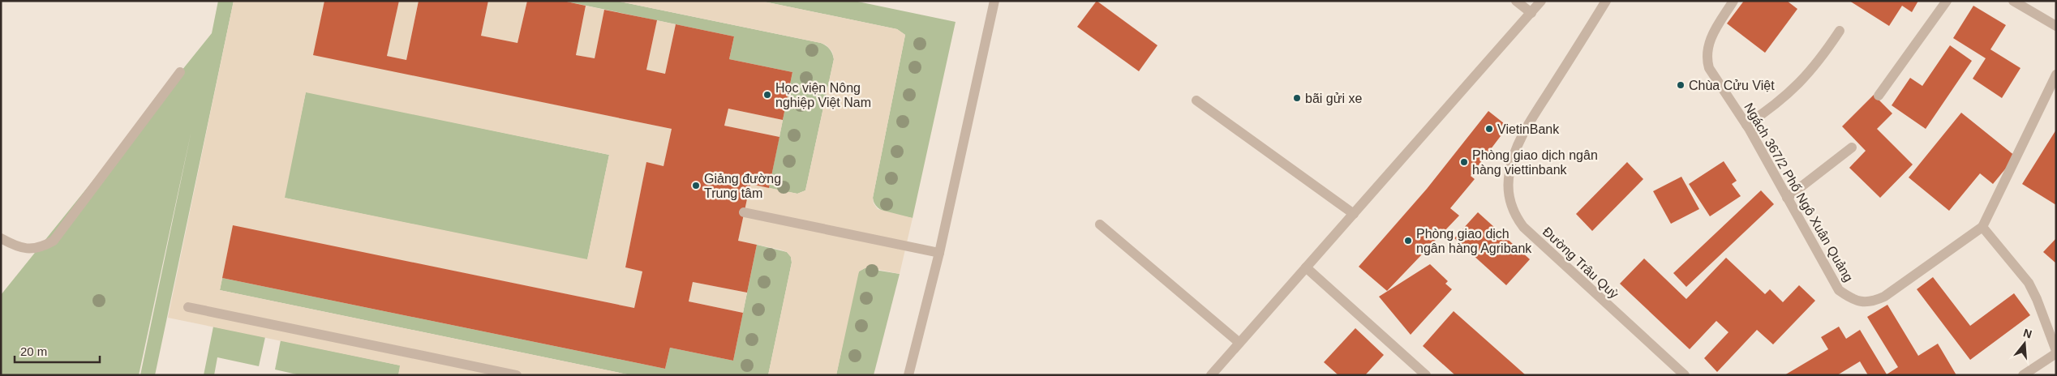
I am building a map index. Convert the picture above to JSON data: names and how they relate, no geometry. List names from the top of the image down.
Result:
{
  "streets": {
    "street": ["Ngách 367/2 Phố Ngô Xuân Quảng", "Đường Trâu Quỳ"]
  },
  "places": [
    "Chùa Cửu Việt",
    "Học viện Nông nghiệp Việt Nam",
    "bãi gửi xe",
    "VietinBank",
    "Phòng giao dịch ngân hàng viettinbank",
    "Giảng đường Trung tâm",
    "Phòng giao dịch ngân hàng Agribank"
  ],
  "scale_bar": "20 m",
  "north": "top"
}
